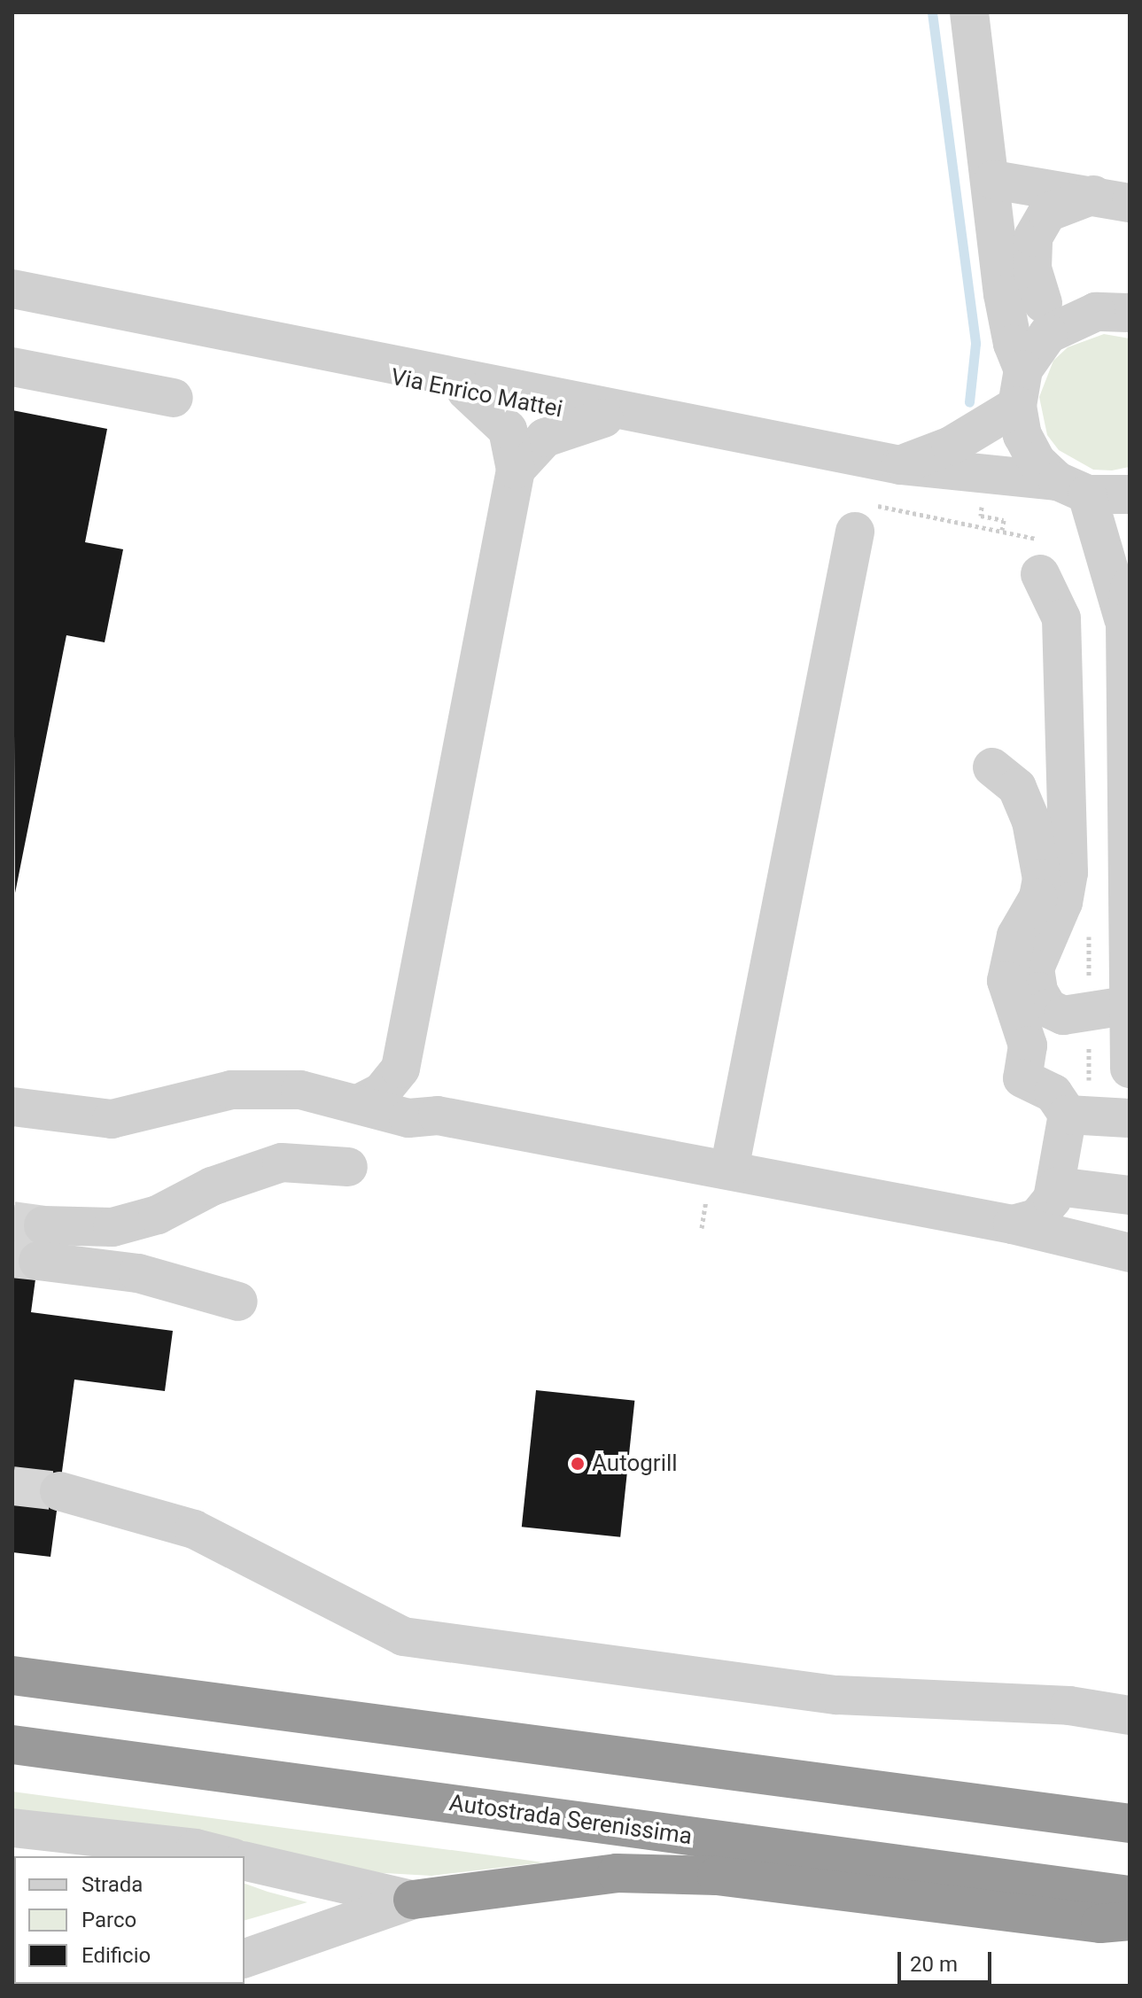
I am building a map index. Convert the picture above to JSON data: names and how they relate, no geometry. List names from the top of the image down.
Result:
{
  "streets": {
    "highway": ["Autostrada Serenissima"],
    "street": ["Via Enrico Mattei"]
  },
  "places": ["Autogrill"],
  "legend": ["Strada", "Parco", "Edificio"],
  "scale_bar": "20 m"
}
